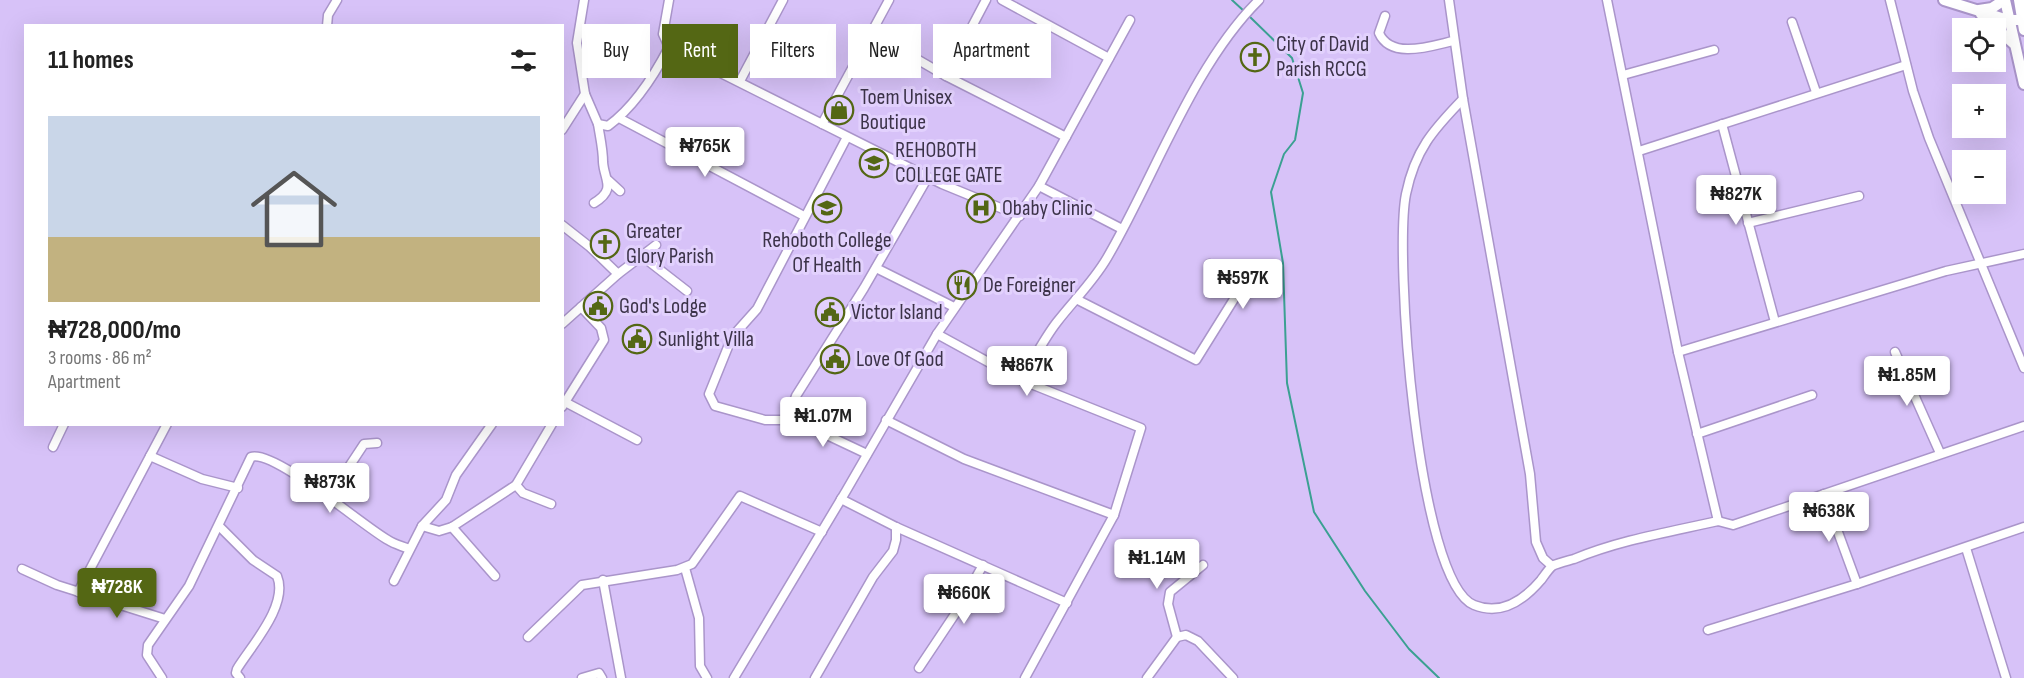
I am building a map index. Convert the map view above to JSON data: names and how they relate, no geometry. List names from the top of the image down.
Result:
{
  "places": {
    "church": ["City of David Parish RCCG", "Greater Glory Parish"],
    "shop": ["Toem Unisex Boutique"],
    "school or university": ["REHOBOTH COLLEGE GATE", "Rehoboth College Of Health"],
    "hospital": ["Obaby Clinic"],
    "restaurant": ["De Foreigner"],
    "public building": [
      "God's Lodge",
      "Victor Island",
      "Sunlight Villa",
      "Love Of God"
    ]
  },
  "page": {
    "map_buttons": ["+", "−"],
    "chip": [
      "Buy",
      "Rent",
      "Filters",
      "New",
      "Apartment"
    ],
    "heading": "11 homes",
    "list": [
      {
        "name": "₦728,000/mo",
        "note": "3 rooms · 86 m² · Apartment"
      }
    ],
    "price": [
      "₦765K",
      "₦827K",
      "₦597K",
      "₦867K",
      "₦1.85M",
      "₦1.07M",
      "₦873K",
      "₦638K",
      "₦1.14M",
      "₦728K",
      "₦660K"
    ]
  }
}
